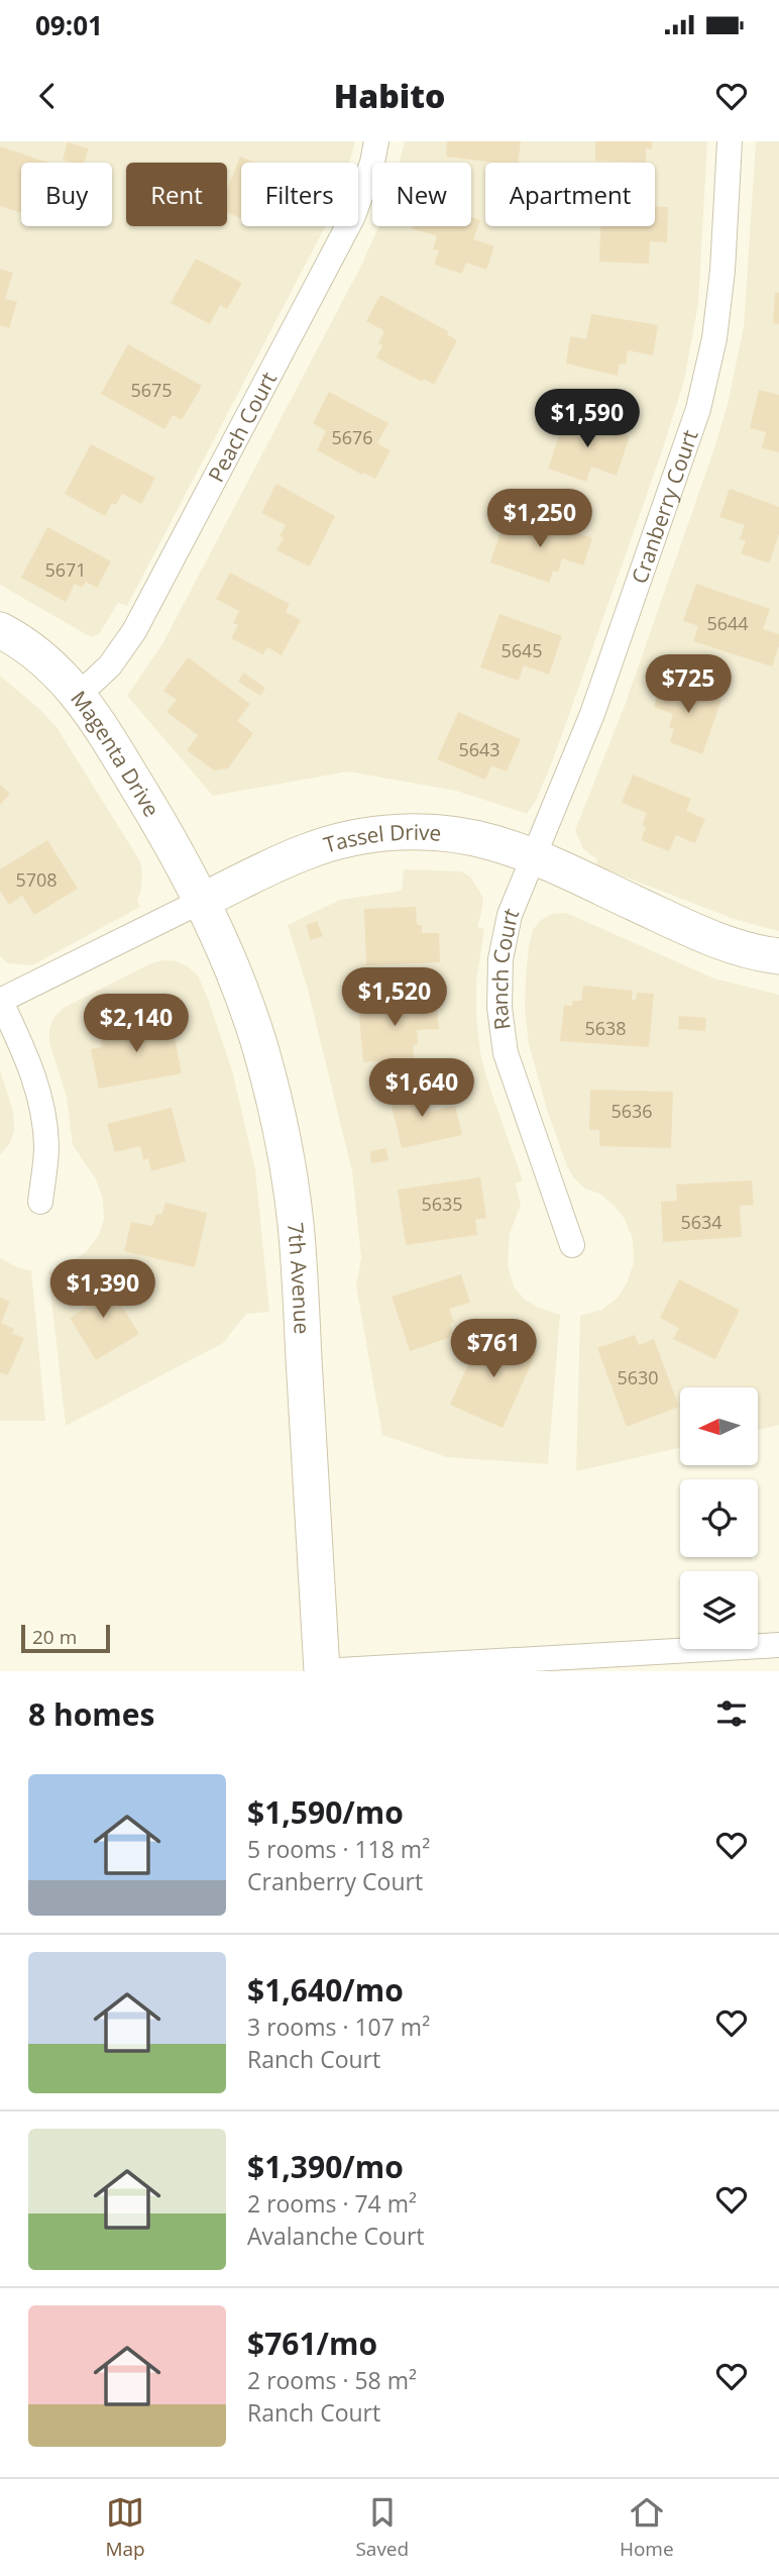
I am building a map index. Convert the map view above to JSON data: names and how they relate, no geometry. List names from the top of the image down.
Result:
{
  "streets": {
    "main road": ["Magenta Drive", "Tassel Drive", "7th Avenue"],
    "street": ["Peach Court", "Cranberry Court", "Ranch Court"]
  },
  "crossings": [
    ["Peach Court", "Magenta Drive"],
    ["Cranberry Court", "Tassel Drive"],
    ["Cranberry Court", "Ranch Court"],
    ["Magenta Drive", "Tassel Drive"],
    ["Magenta Drive", "7th Avenue"],
    ["Tassel Drive", "Ranch Court"],
    ["Tassel Drive", "7th Avenue"]
  ],
  "house_numbers": [
    "5675",
    "5676",
    "5671",
    "5644",
    "5645",
    "5643",
    "5708",
    "5638",
    "5636",
    "5635",
    "5634",
    "5630"
  ],
  "scale_bar": "20 m",
  "north": "left",
  "page": {
    "status": "09:01",
    "header": "Habito",
    "chip": [
      "Buy",
      "Rent",
      "Filters",
      "New",
      "Apartment"
    ],
    "price": [
      "$1,590",
      "$1,250",
      "$725",
      "$1,520",
      "$2,140",
      "$1,640",
      "$1,390",
      "$761"
    ],
    "scale": "20 m",
    "heading": "8 homes",
    "list": [
      {
        "name": "$1,590/mo",
        "note": "5 rooms · 118 m² · Cranberry Court"
      },
      {
        "name": "$1,640/mo",
        "note": "3 rooms · 107 m² · Ranch Court"
      },
      {
        "name": "$1,390/mo",
        "note": "2 rooms · 74 m² · Avalanche Court"
      },
      {
        "name": "$761/mo",
        "note": "2 rooms · 58 m² · Ranch Court"
      }
    ],
    "tabs": ["Map", "Saved", "Home"]
  }
}
